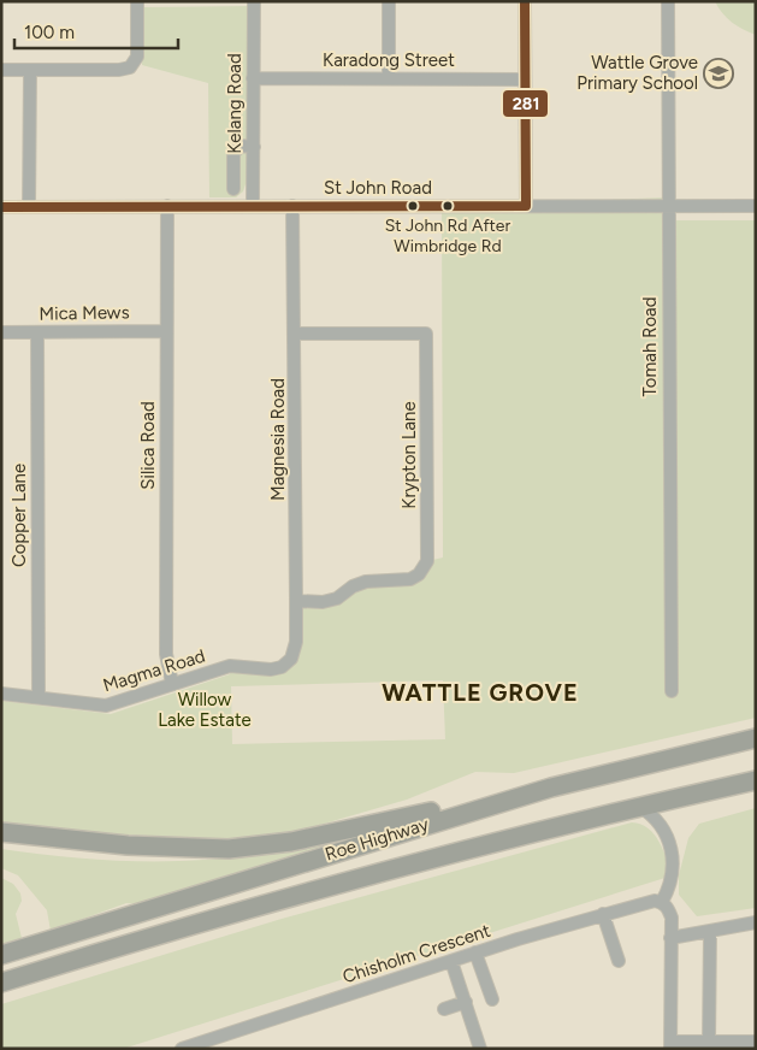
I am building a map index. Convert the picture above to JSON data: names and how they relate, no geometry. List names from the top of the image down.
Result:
{
  "streets": {
    "highway": ["Roe Highway"],
    "street": [
      "Karadong Street",
      "Kelang Road",
      "St John Road",
      "Mica Mews",
      "Tomah Road",
      "Magnesia Road",
      "Silica Road",
      "Krypton Lane",
      "Copper Lane",
      "Magma Road",
      "Chisholm Crescent"
    ]
  },
  "crossings": [
    ["Karadong Street", "Kelang Road"],
    ["Kelang Road", "St John Road"],
    ["St John Road", "Tomah Road"],
    ["St John Road", "Magnesia Road"],
    ["St John Road", "Silica Road"],
    ["Mica Mews", "Silica Road"],
    ["Mica Mews", "Copper Lane"],
    ["Magnesia Road", "Krypton Lane"],
    ["Magnesia Road", "Magma Road"],
    ["Silica Road", "Magma Road"],
    ["Copper Lane", "Magma Road"]
  ],
  "districts": ["WATTLE GROVE"],
  "parks": ["Willow Lake Estate"],
  "places": {
    "school or university": ["Wattle Grove Primary School"],
    "other": ["St John Rd After Wimbridge Rd"]
  },
  "lines": ["transit line 281"],
  "scale_bar": "100 m"
}
